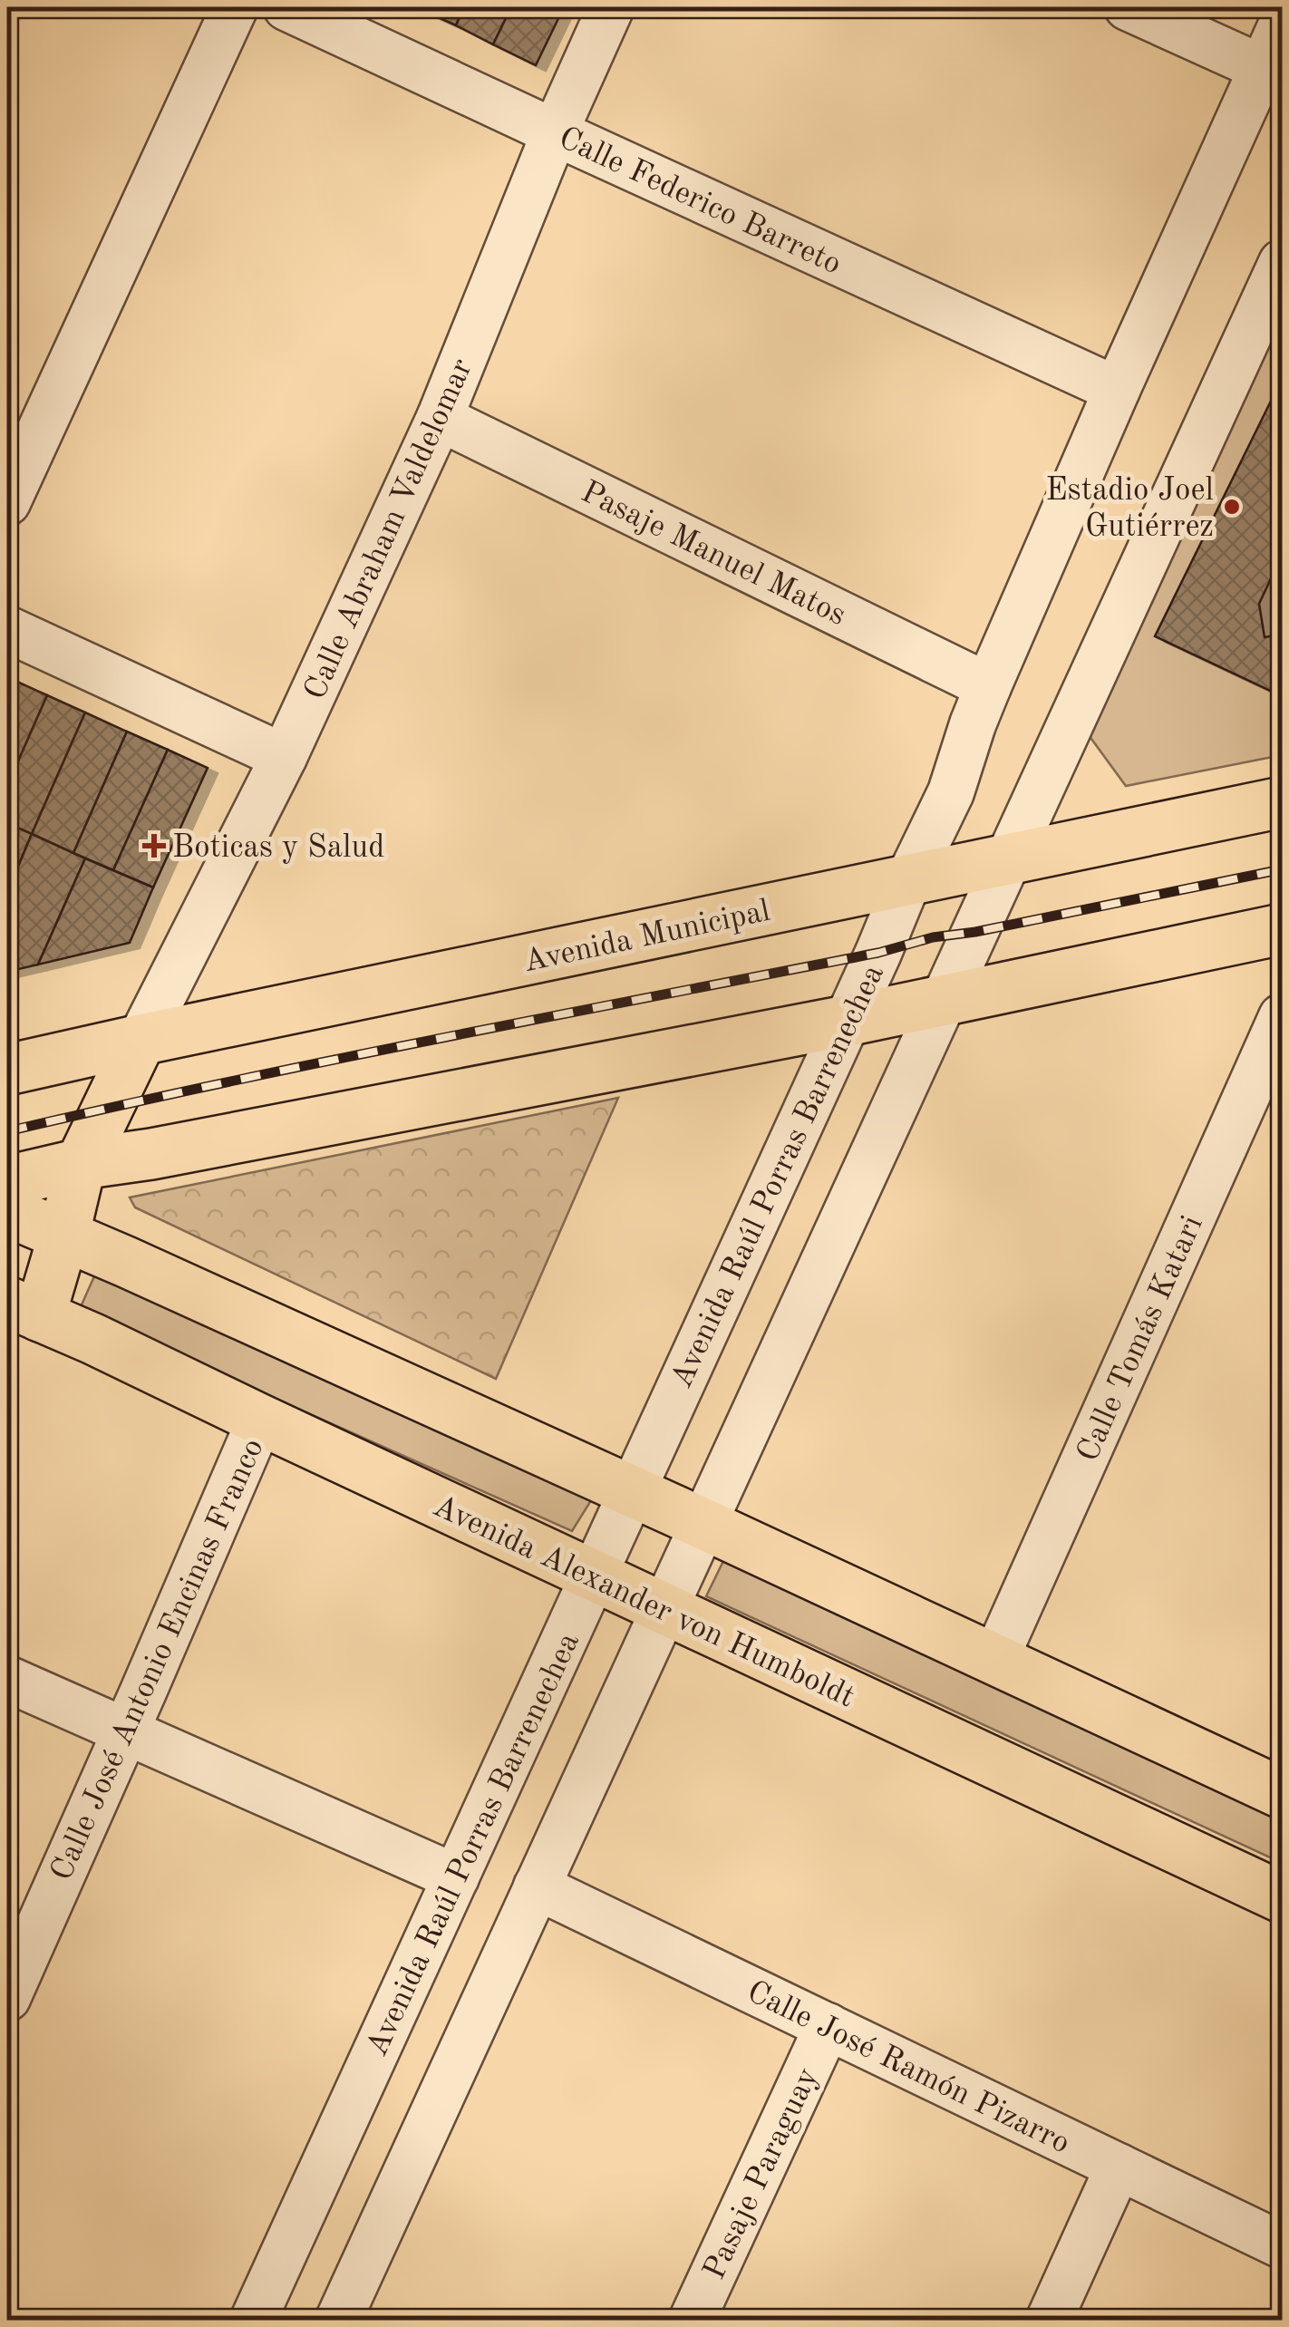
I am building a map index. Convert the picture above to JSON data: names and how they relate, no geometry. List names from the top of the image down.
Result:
{
  "streets": {
    "main road": ["Avenida Municipal", "Avenida Alexander von Humboldt"],
    "street": [
      "Calle Federico Barreto",
      "Calle Abraham Valdelomar",
      "Pasaje Manuel Matos",
      "Avenida Raúl Porras Barrenechea",
      "Calle Tomás Katari",
      "Calle José Antonio Encinas Franco",
      "Calle José Ramón Pizarro",
      "Pasaje Paraguay"
    ]
  },
  "crossings": [
    ["Calle Federico Barreto", "Calle Abraham Valdelomar"],
    ["Calle Federico Barreto", "Avenida Raúl Porras Barrenechea"],
    ["Calle Abraham Valdelomar", "Pasaje Manuel Matos"],
    ["Calle Abraham Valdelomar", "Avenida Municipal"],
    ["Pasaje Manuel Matos", "Avenida Raúl Porras Barrenechea"],
    ["Avenida Municipal", "Avenida Raúl Porras Barrenechea"],
    ["Avenida Raúl Porras Barrenechea", "Avenida Alexander von Humboldt"],
    ["Avenida Alexander von Humboldt", "Calle José Antonio Encinas Franco"],
    ["Calle José Ramón Pizarro", "Pasaje Paraguay"]
  ],
  "places": {
    "other": ["Estadio Joel Gutiérrez"],
    "health": ["Boticas y Salud"]
  }
}
